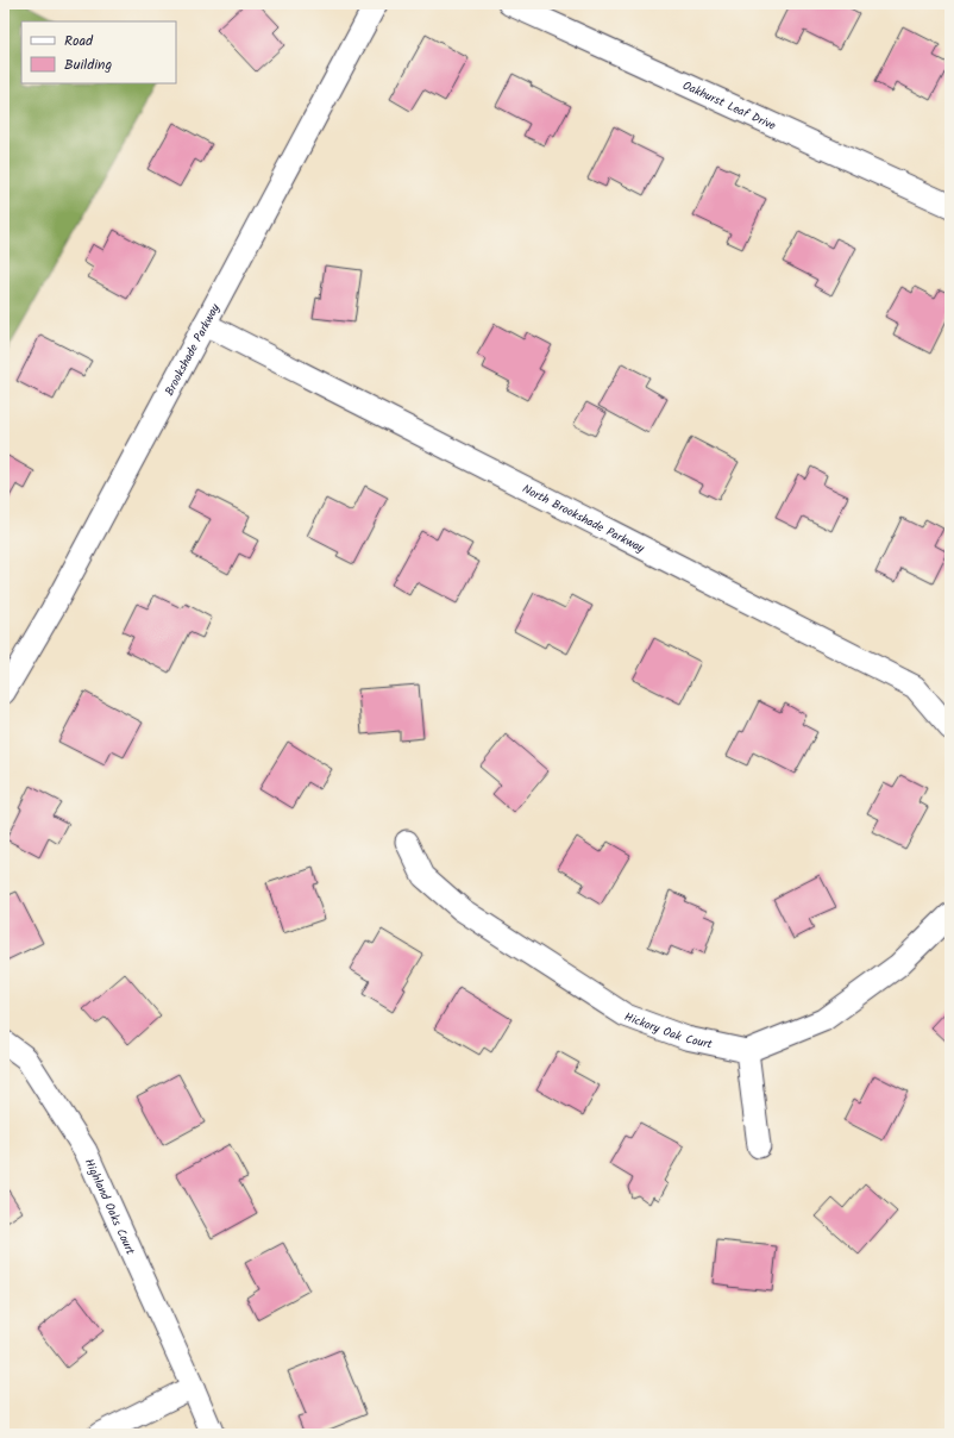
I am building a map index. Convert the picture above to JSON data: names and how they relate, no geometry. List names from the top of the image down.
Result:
{
  "streets": {
    "street": [
      "Oakhurst Leaf Drive",
      "Brookshade Parkway",
      "North Brookshade Parkway",
      "Hickory Oak Court",
      "Highland Oaks Court"
    ]
  },
  "crossings": [
    ["Brookshade Parkway", "North Brookshade Parkway"]
  ],
  "legend": ["Road", "Building"]
}
